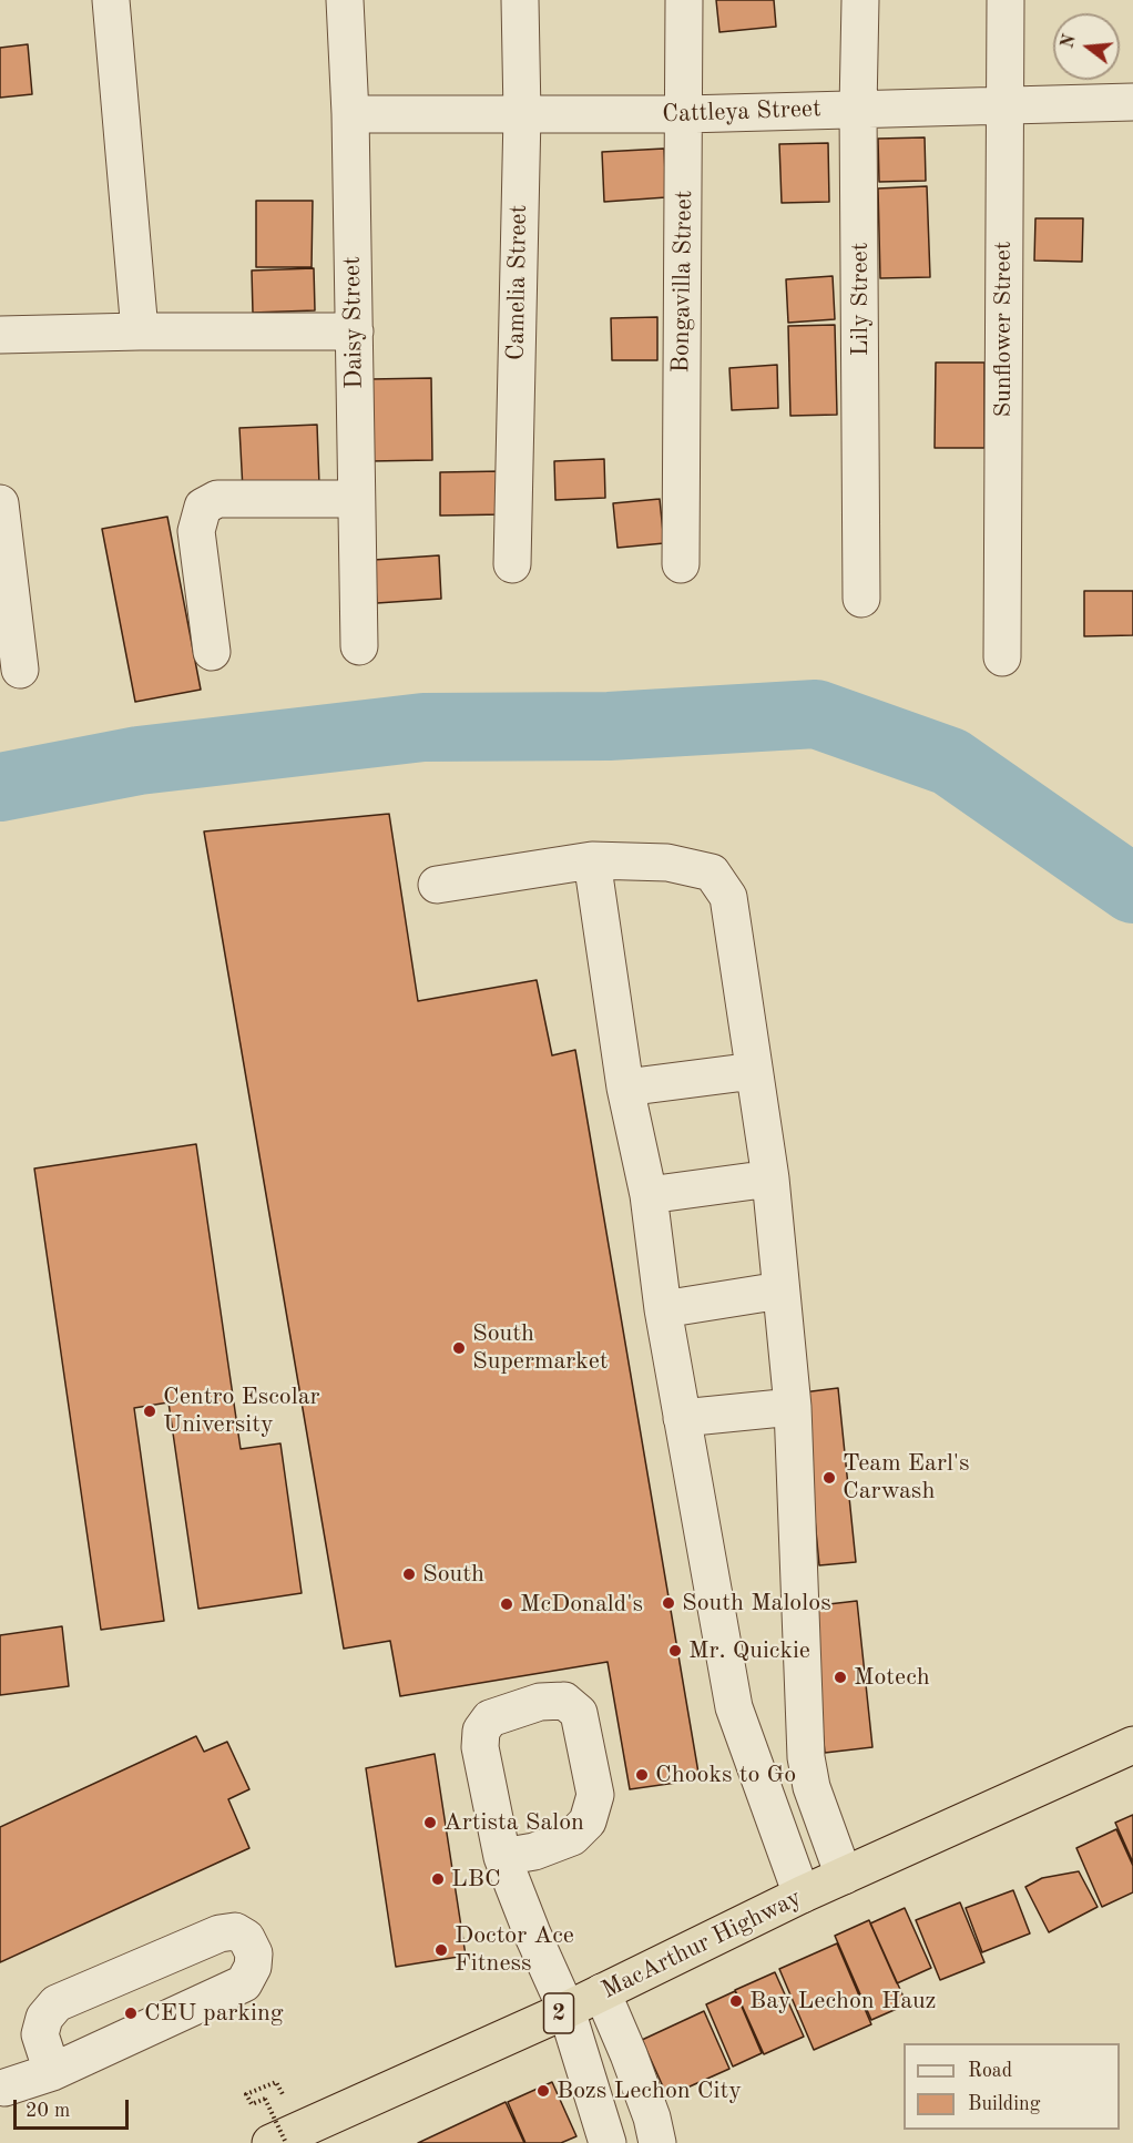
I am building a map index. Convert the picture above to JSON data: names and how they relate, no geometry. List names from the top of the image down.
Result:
{
  "streets": {
    "highway": ["MacArthur Highway", "2"],
    "street": [
      "Cattleya Street",
      "Bongavilla Street",
      "Camelia Street",
      "Lily Street",
      "Daisy Street",
      "Sunflower Street"
    ]
  },
  "crossings": [
    ["Cattleya Street", "Bongavilla Street"],
    ["Cattleya Street", "Camelia Street"],
    ["Cattleya Street", "Lily Street"],
    ["Cattleya Street", "Daisy Street"],
    ["Cattleya Street", "Sunflower Street"]
  ],
  "places": [
    "South Supermarket",
    "Centro Escolar University",
    "Team Earl's Carwash",
    "South",
    "South Malolos",
    "McDonald's",
    "Mr. Quickie",
    "Motech",
    "Chooks to Go",
    "Artista Salon",
    "LBC",
    "Doctor Ace Fitness",
    "Bay Lechon Hauz",
    "CEU parking",
    "Bozs Lechon City"
  ],
  "legend": ["Road", "Building"],
  "scale_bar": "20 m",
  "north": "left"
}
